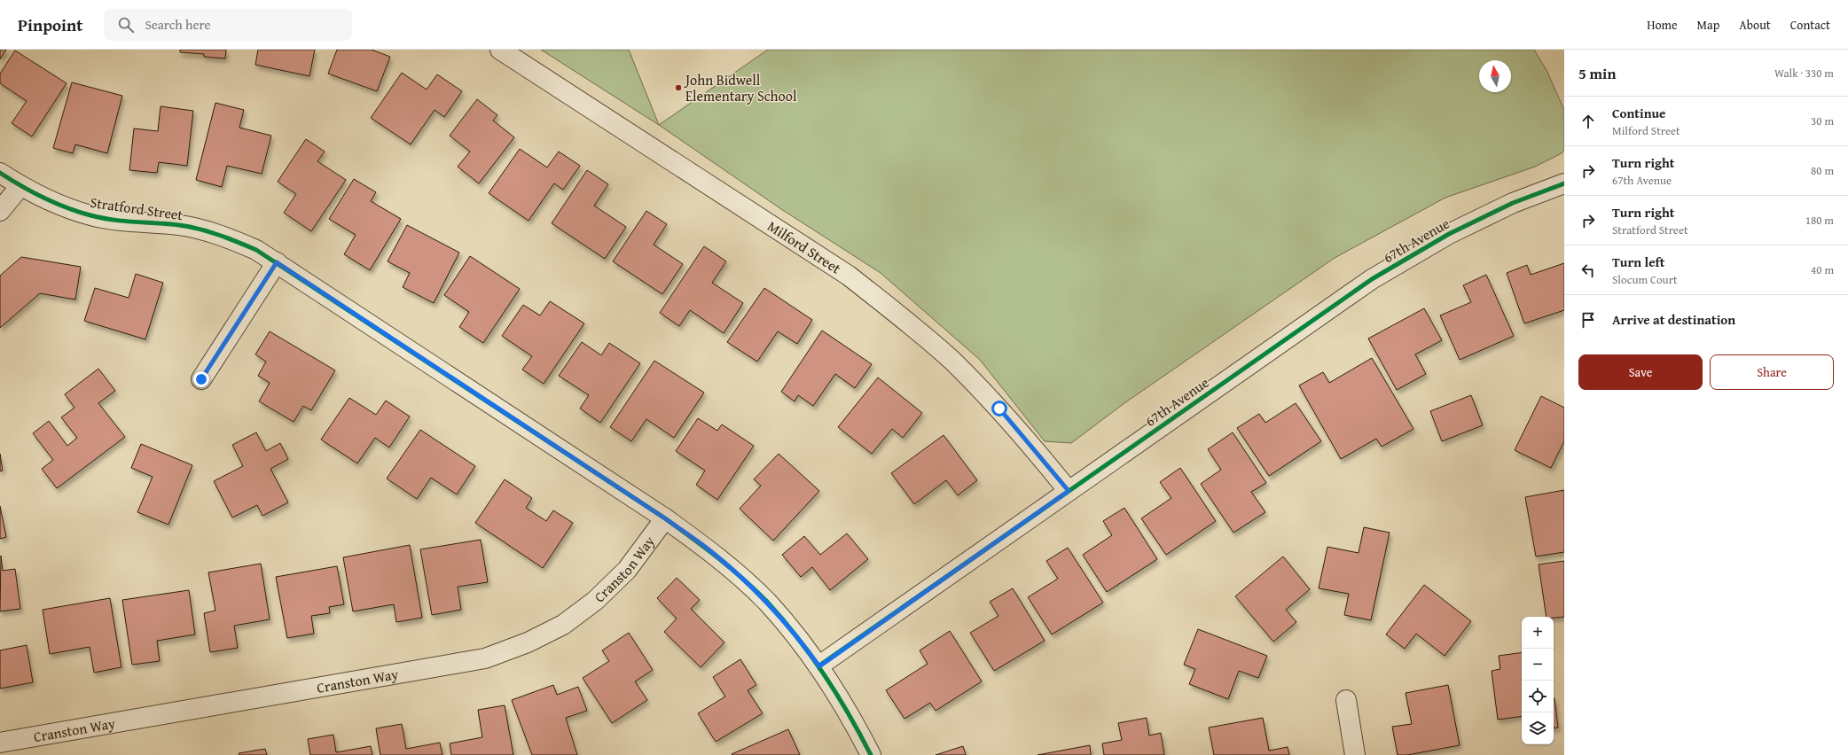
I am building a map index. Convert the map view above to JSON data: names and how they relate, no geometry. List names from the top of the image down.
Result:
{
  "streets": {
    "street": [
      "Stratford Street",
      "67th Avenue",
      "Milford Street",
      "Cranston Way"
    ]
  },
  "crossings": [
    ["Stratford Street", "67th Avenue"],
    ["Stratford Street", "Cranston Way"],
    ["67th Avenue", "Milford Street"]
  ],
  "places": ["John Bidwell Elementary School"],
  "north": "top",
  "page": {
    "header": "Pinpoint",
    "search": "Search here",
    "nav": [
      "Home",
      "Map",
      "About",
      "Contact"
    ],
    "heading": ["5 min", "Walk · 330 m"],
    "list": [
      ["Continue", "Milford Street", "30 m"],
      ["Turn right", "67th Avenue", "80 m"],
      ["Turn right", "Stratford Street", "180 m"],
      ["Turn left", "Slocum Court", "40 m"],
      "Arrive at destination"
    ],
    "buttons": ["Save", "Share"],
    "map_buttons": ["+", "−"]
  }
}
